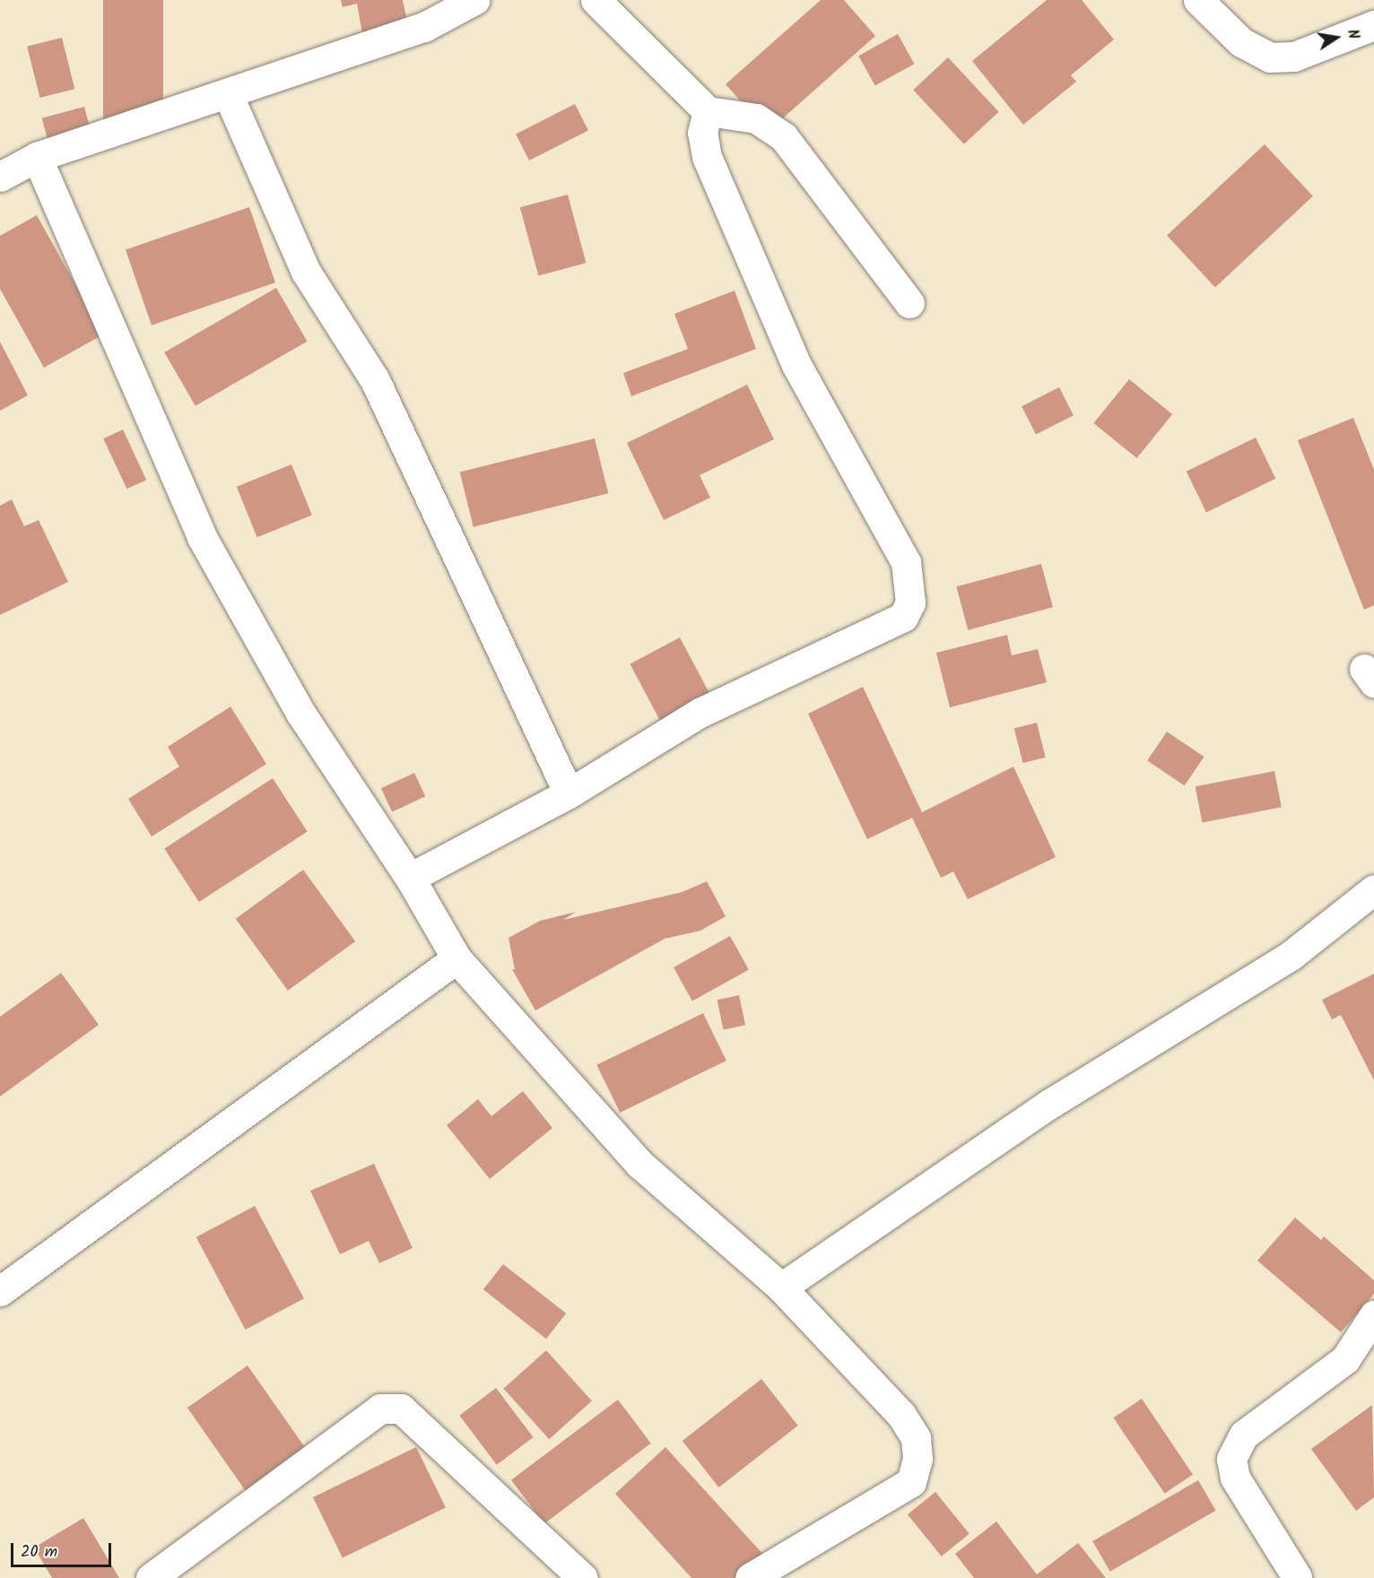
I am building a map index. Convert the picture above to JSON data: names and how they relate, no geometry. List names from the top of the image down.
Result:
{
  "scale_bar": "20 m",
  "north": "right"
}
